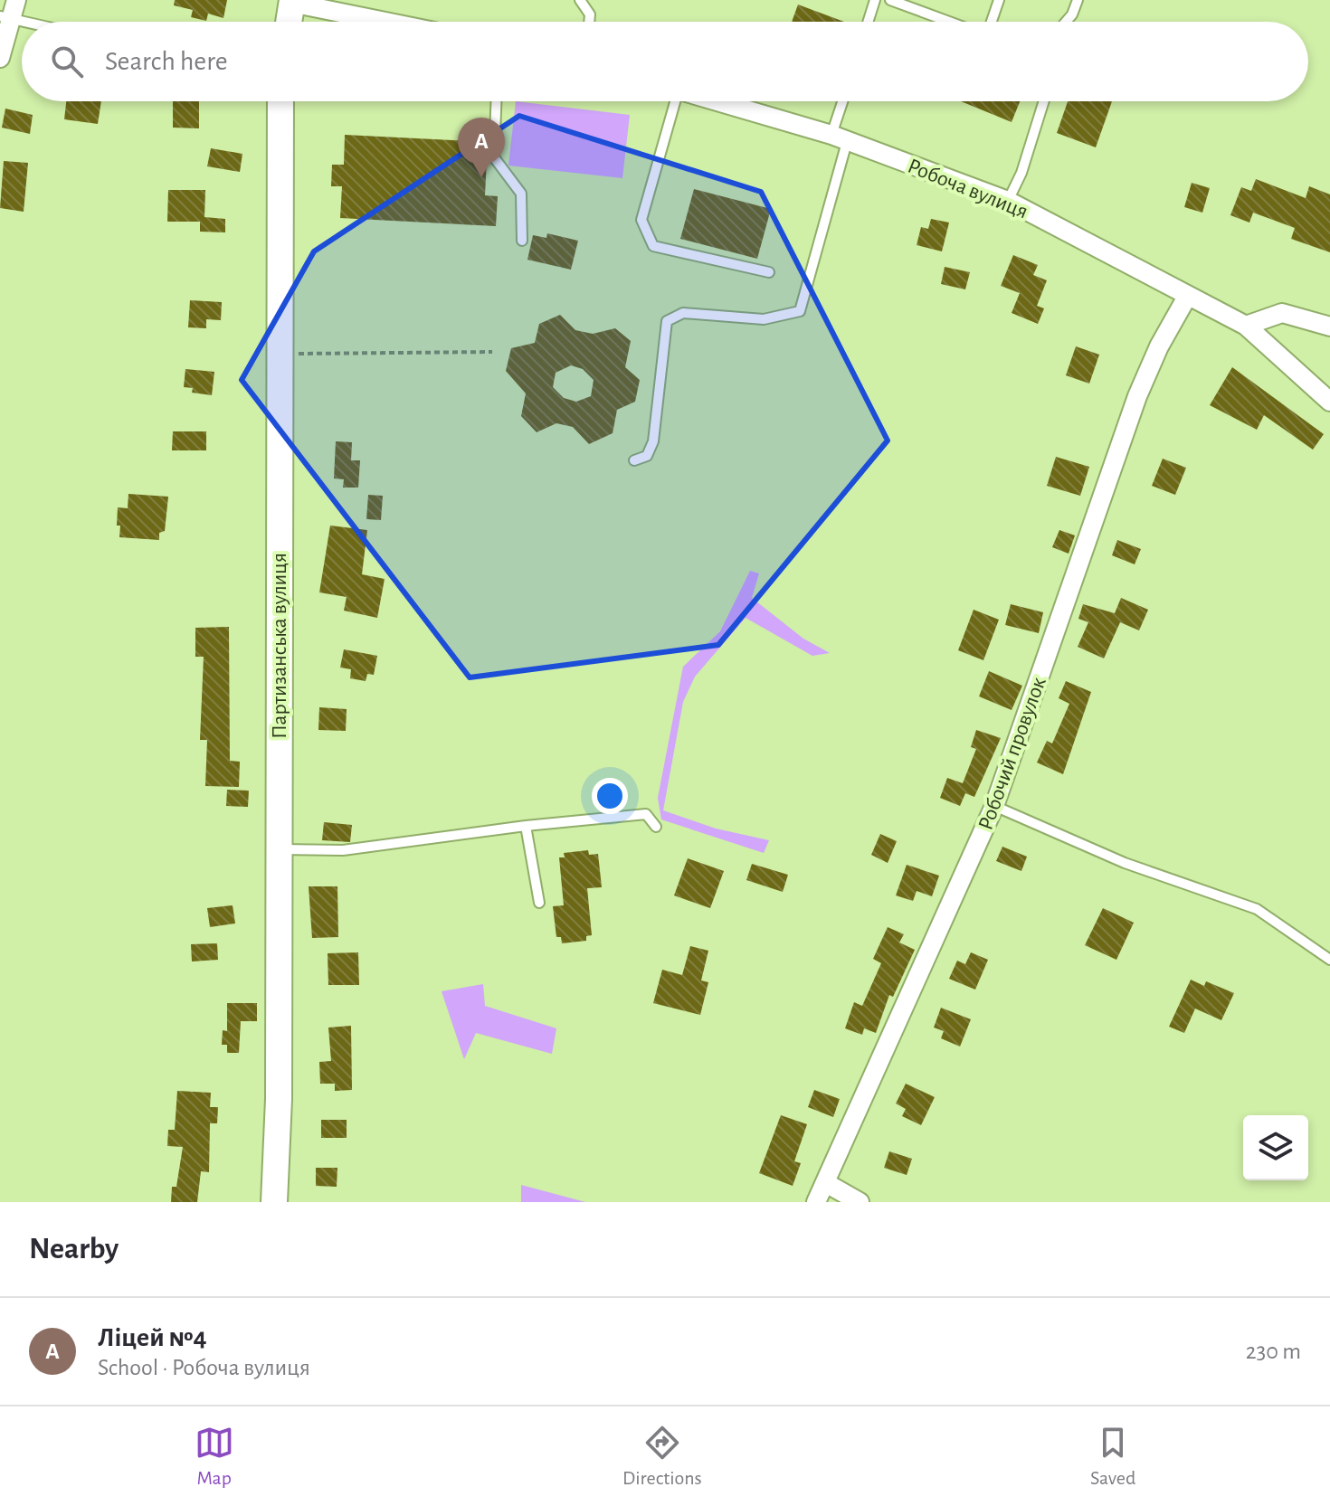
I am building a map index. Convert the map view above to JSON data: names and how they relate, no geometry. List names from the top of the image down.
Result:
{
  "streets": {
    "main road": ["Партизанська вулиця"],
    "street": ["Робоча вулиця", "Робочий провулок"]
  },
  "crossings": [
    ["Робоча вулиця", "Робочий провулок"]
  ],
  "page": {
    "search": "Search here",
    "pins": "A",
    "heading": "Nearby",
    "list": [
      {
        "mark": "A",
        "name": "Ліцей №4",
        "note": "School · Робоча вулиця",
        "value": "230 m"
      }
    ],
    "nav": ["Map", "Directions", "Saved"]
  }
}
